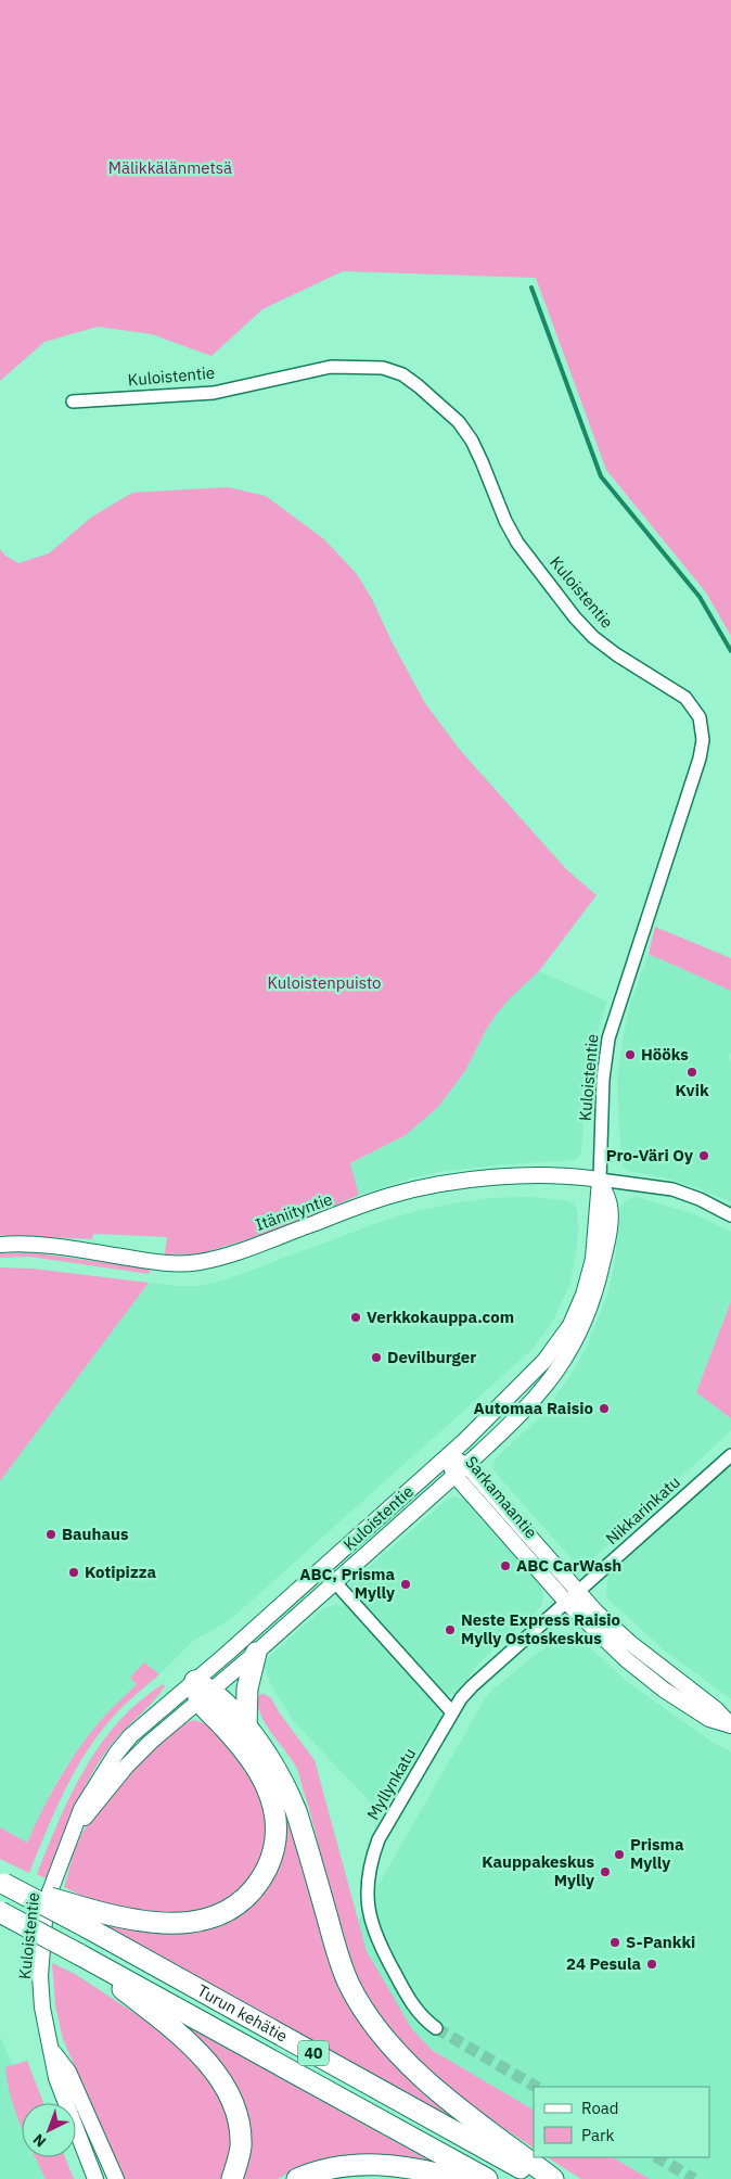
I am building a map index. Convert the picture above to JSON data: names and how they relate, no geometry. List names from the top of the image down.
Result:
{
  "streets": {
    "highway": ["Turun kehätie", "40"],
    "street": [
      "Kuloistentie",
      "Itäniityntie",
      "Sarkamaantie",
      "Nikkarinkatu",
      "Myllynkatu"
    ]
  },
  "crossings": [
    ["Kuloistentie", "Itäniityntie"],
    ["Kuloistentie", "Sarkamaantie"],
    ["Sarkamaantie", "Nikkarinkatu"],
    ["Sarkamaantie", "Myllynkatu"],
    ["Nikkarinkatu", "Myllynkatu"]
  ],
  "parks": ["Mälikkälänmetsä", "Kuloistenpuisto"],
  "places": [
    "Hööks",
    "Kvik",
    "Pro-Väri Oy",
    "Verkkokauppa.com",
    "Devilburger",
    "Automaa Raisio",
    "Bauhaus",
    "ABC CarWash",
    "Kotipizza",
    "ABC, Prisma Mylly",
    "Neste Express Raisio Mylly Ostoskeskus",
    "Prisma Mylly",
    "Kauppakeskus Mylly",
    "S-Pankki",
    "24 Pesula"
  ],
  "legend": ["Road", "Park"],
  "north": "bottom left"
}
